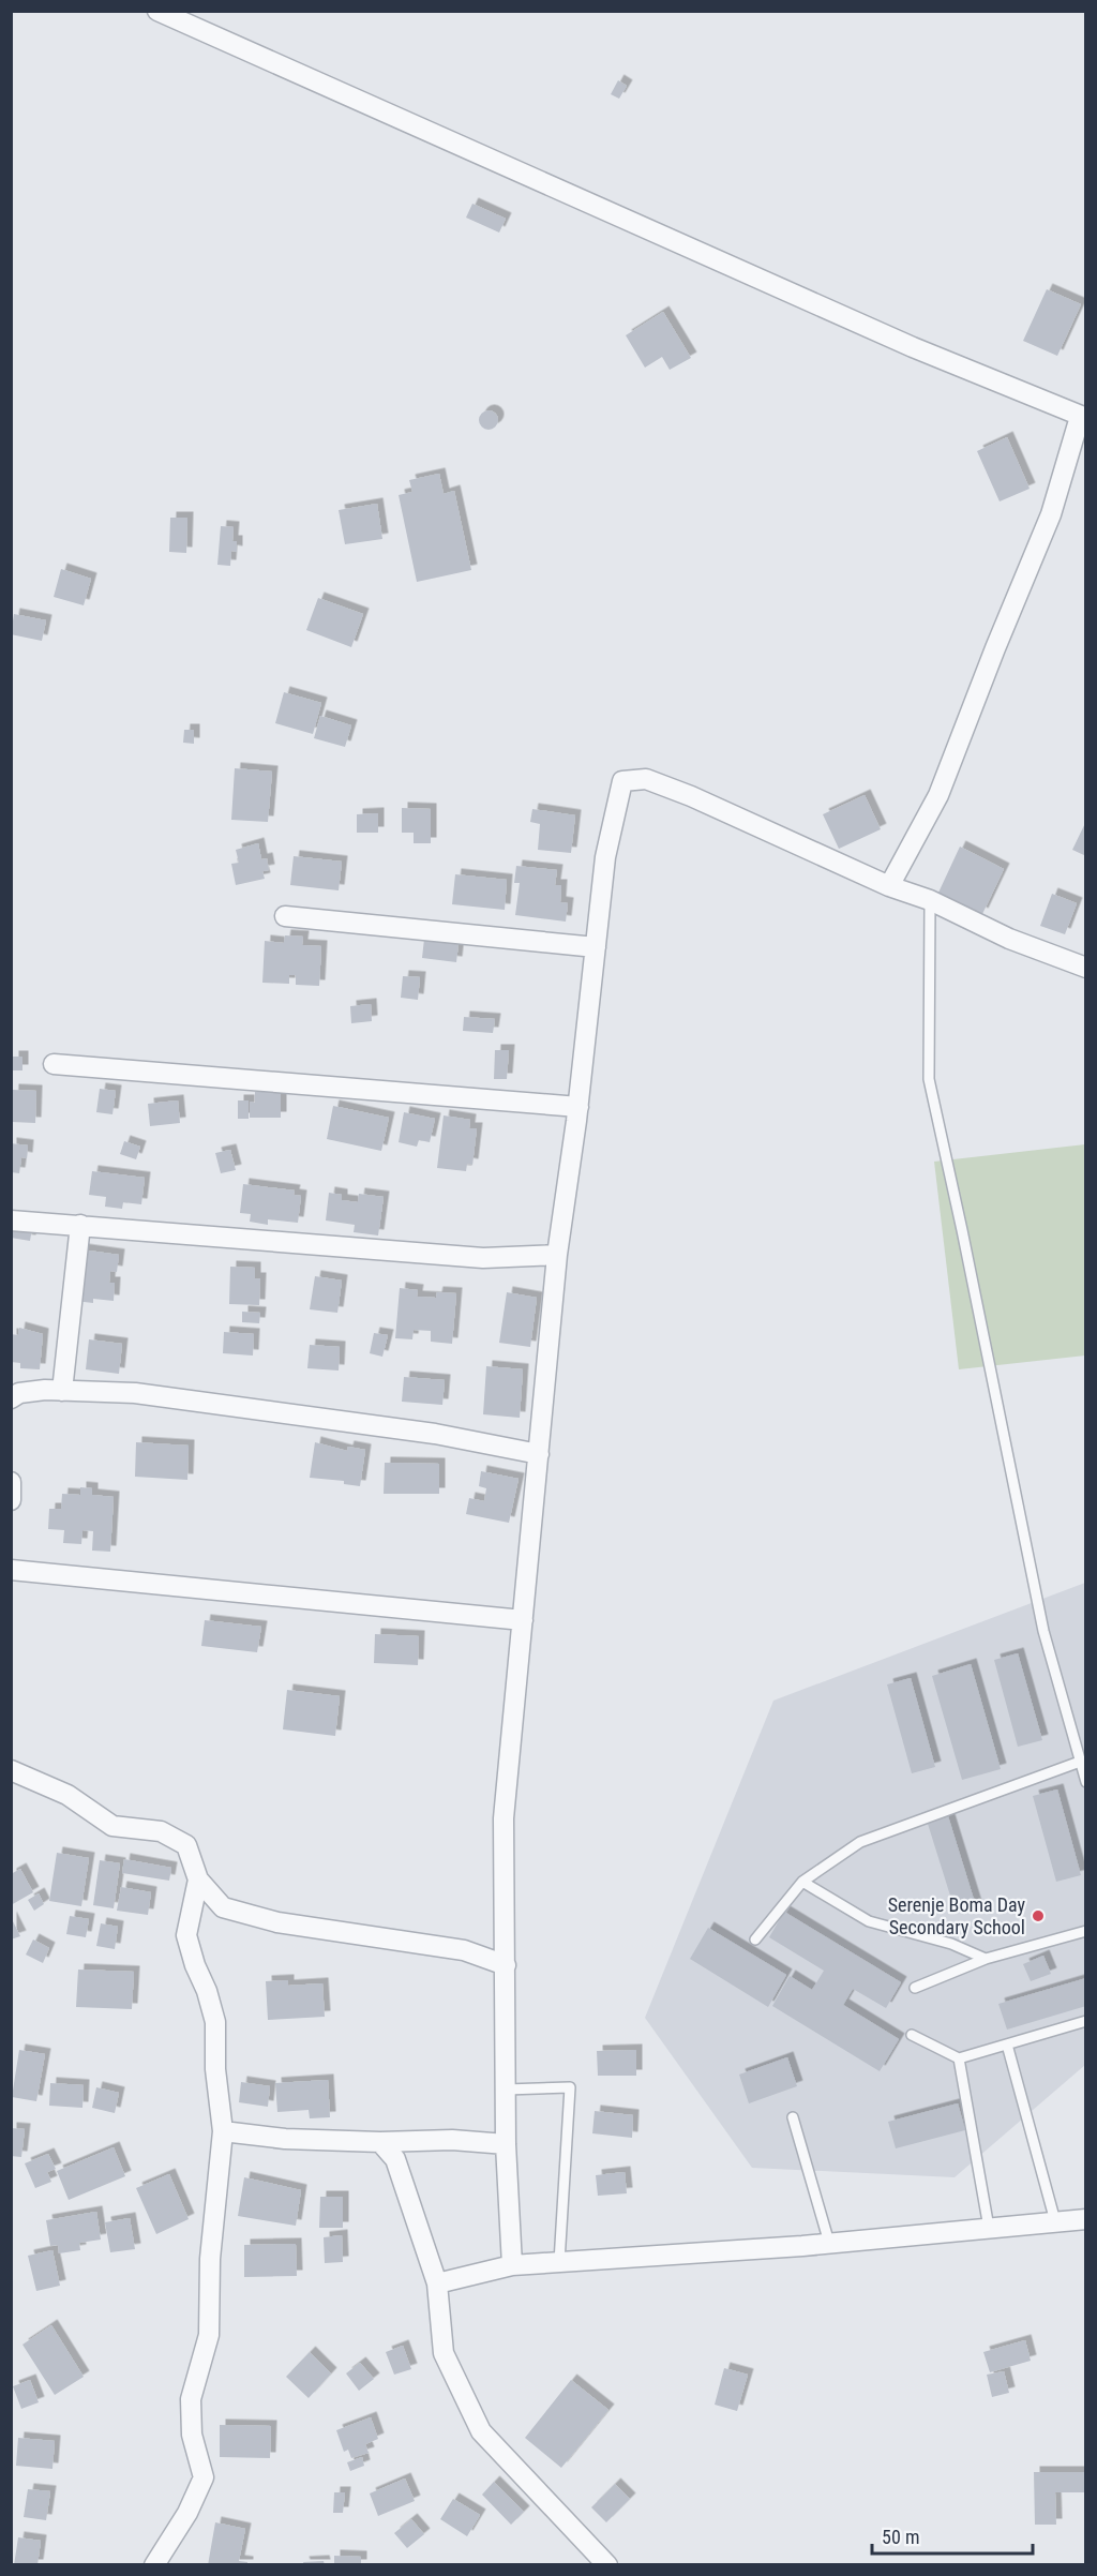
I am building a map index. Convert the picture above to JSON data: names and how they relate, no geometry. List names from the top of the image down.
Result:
{
  "places": ["Serenje Boma Day Secondary School"],
  "scale_bar": "50 m"
}
